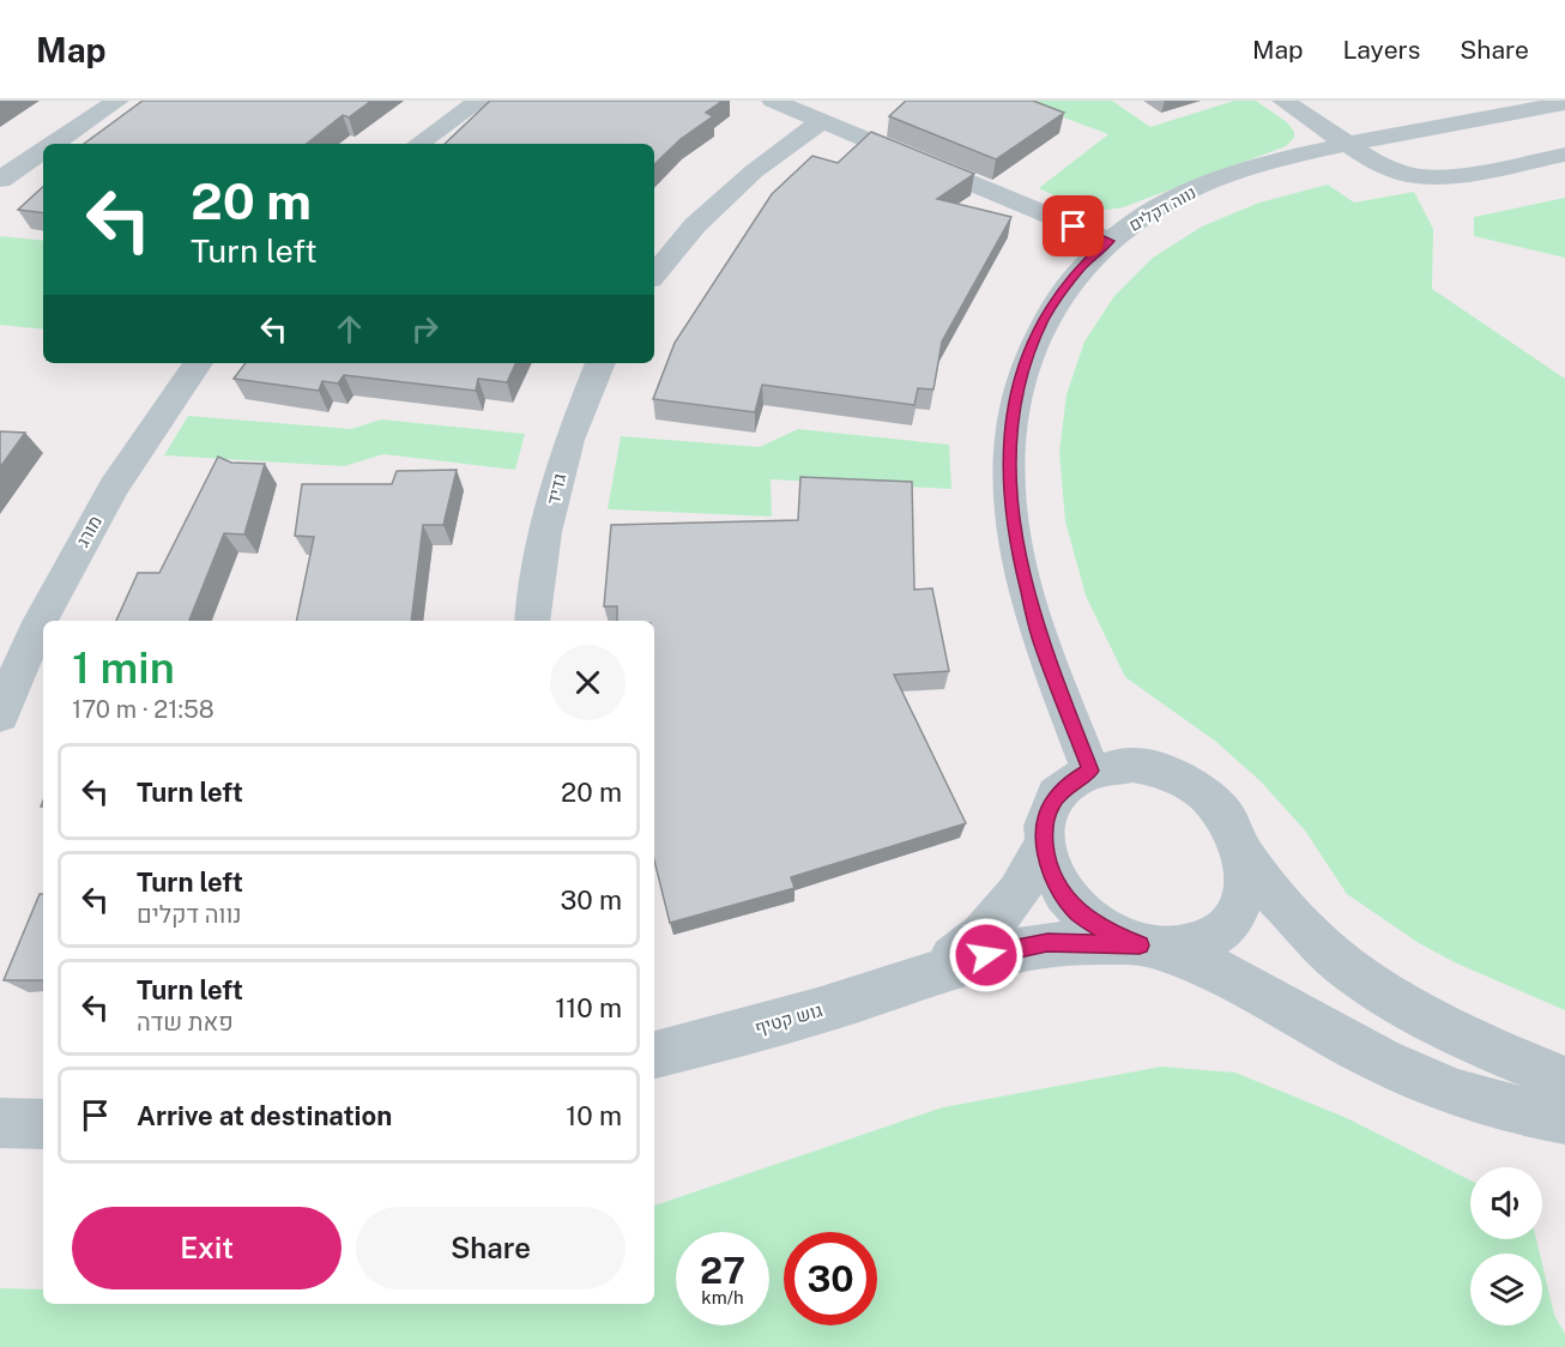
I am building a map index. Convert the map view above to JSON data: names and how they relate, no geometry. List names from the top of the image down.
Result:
{
  "streets": {
    "street": [
      "נווה דקלים",
      "גדיד",
      "מורג",
      "גוש קטיף"
    ]
  },
  "crossings": [
    ["נווה דקלים", "גוש קטיף"]
  ],
  "page": {
    "header": "Map",
    "nav": ["Map", "Layers", "Share"],
    "turn": ["20 m", "Turn left"],
    "heading": ["1 min", "170 m · 21:58"],
    "list": [
      {
        "name": "Turn left",
        "value": "20 m"
      },
      {
        "name": "Turn left",
        "note": "נווה דקלים",
        "value": "30 m"
      },
      {
        "name": "Turn left",
        "note": "פאת שדה",
        "value": "110 m"
      },
      {
        "name": "Arrive at destination",
        "value": "10 m"
      }
    ],
    "buttons": ["Exit", "Share"],
    "speed": "27 km/h",
    "limit": "30"
  }
}
